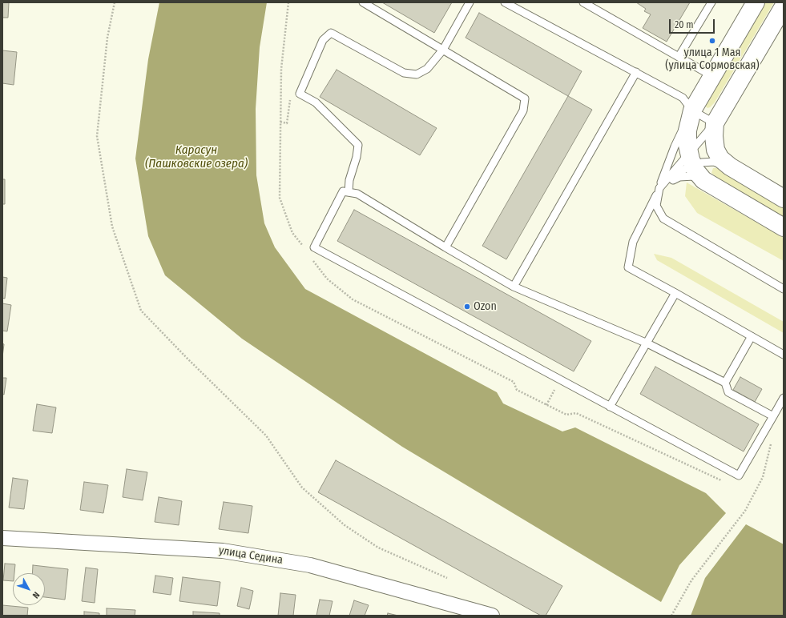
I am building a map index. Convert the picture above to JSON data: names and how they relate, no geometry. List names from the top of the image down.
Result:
{
  "streets": {
    "street": ["улица Седина"]
  },
  "water": ["Карасун (Пашковские озера)"],
  "places": ["улица 1 Мая (улица Сормовская)", "Ozon"],
  "scale_bar": "20 m",
  "north": "bottom right"
}
